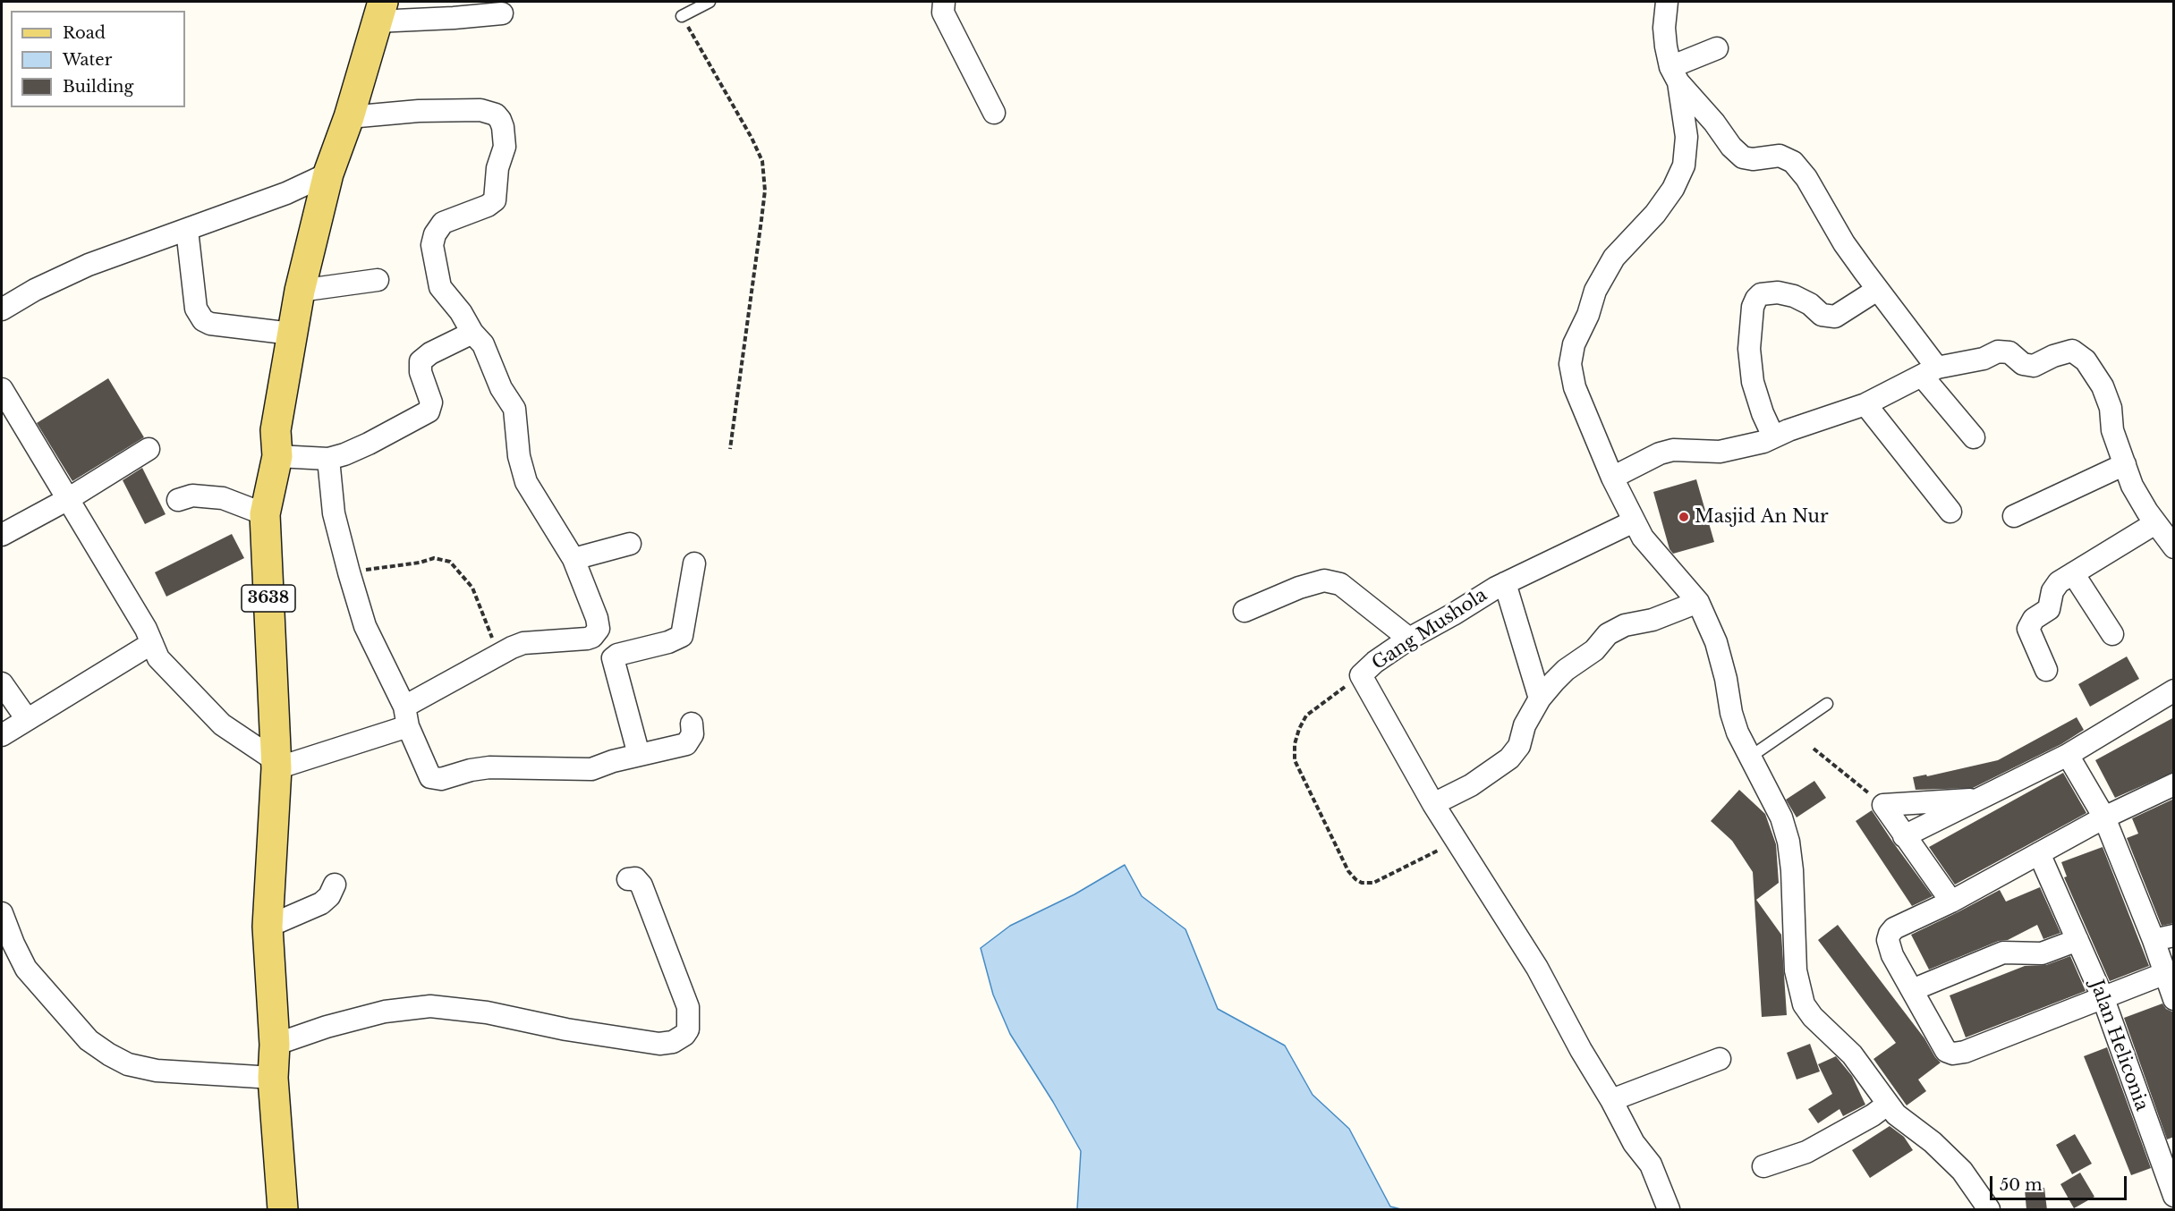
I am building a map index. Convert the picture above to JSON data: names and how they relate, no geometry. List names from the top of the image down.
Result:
{
  "streets": {
    "main road": ["3638"],
    "street": ["Gang Mushola", "Jalan Heliconia"]
  },
  "places": ["Masjid An Nur"],
  "legend": ["Road", "Water", "Building"],
  "scale_bar": "50 m"
}
